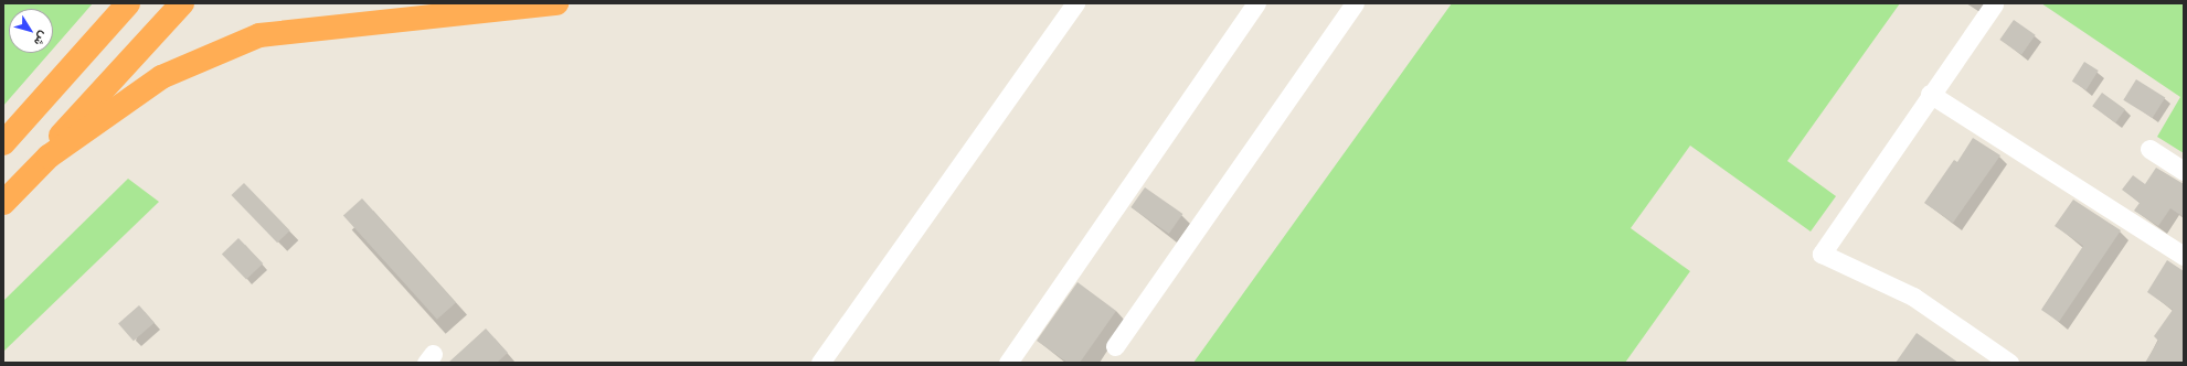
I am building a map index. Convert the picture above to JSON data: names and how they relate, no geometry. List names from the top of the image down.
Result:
{
  "north": "bottom right"
}
